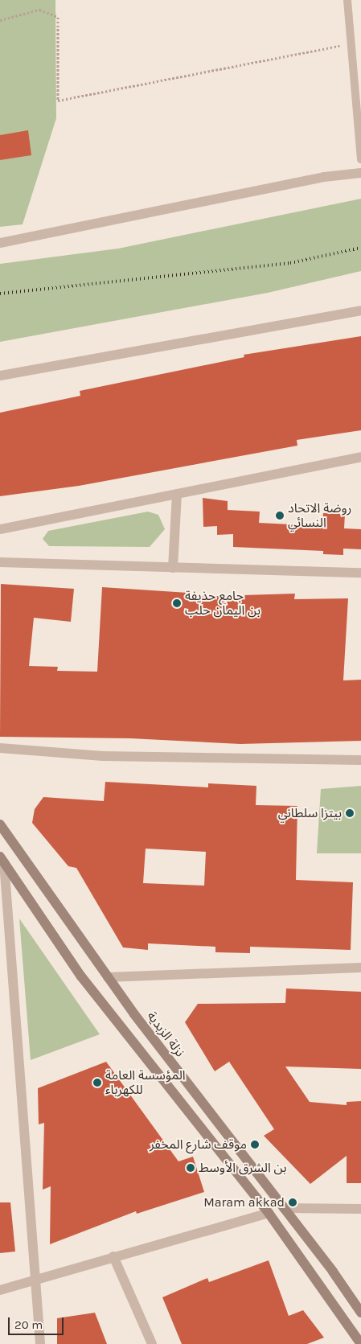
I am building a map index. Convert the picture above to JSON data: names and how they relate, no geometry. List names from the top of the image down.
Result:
{
  "streets": {
    "main road": ["نزلة الزبدية"]
  },
  "places": [
    "روضة الاتحاد النسائي",
    "جامع حذيفة بن اليمان حلب",
    "بيتزا سلطاني",
    "المؤسسة العامة للكهرباء",
    "موقف شارع المخفر",
    "بن الشرق الأوسط",
    "Maram akkad"
  ],
  "scale_bar": "20 m"
}
